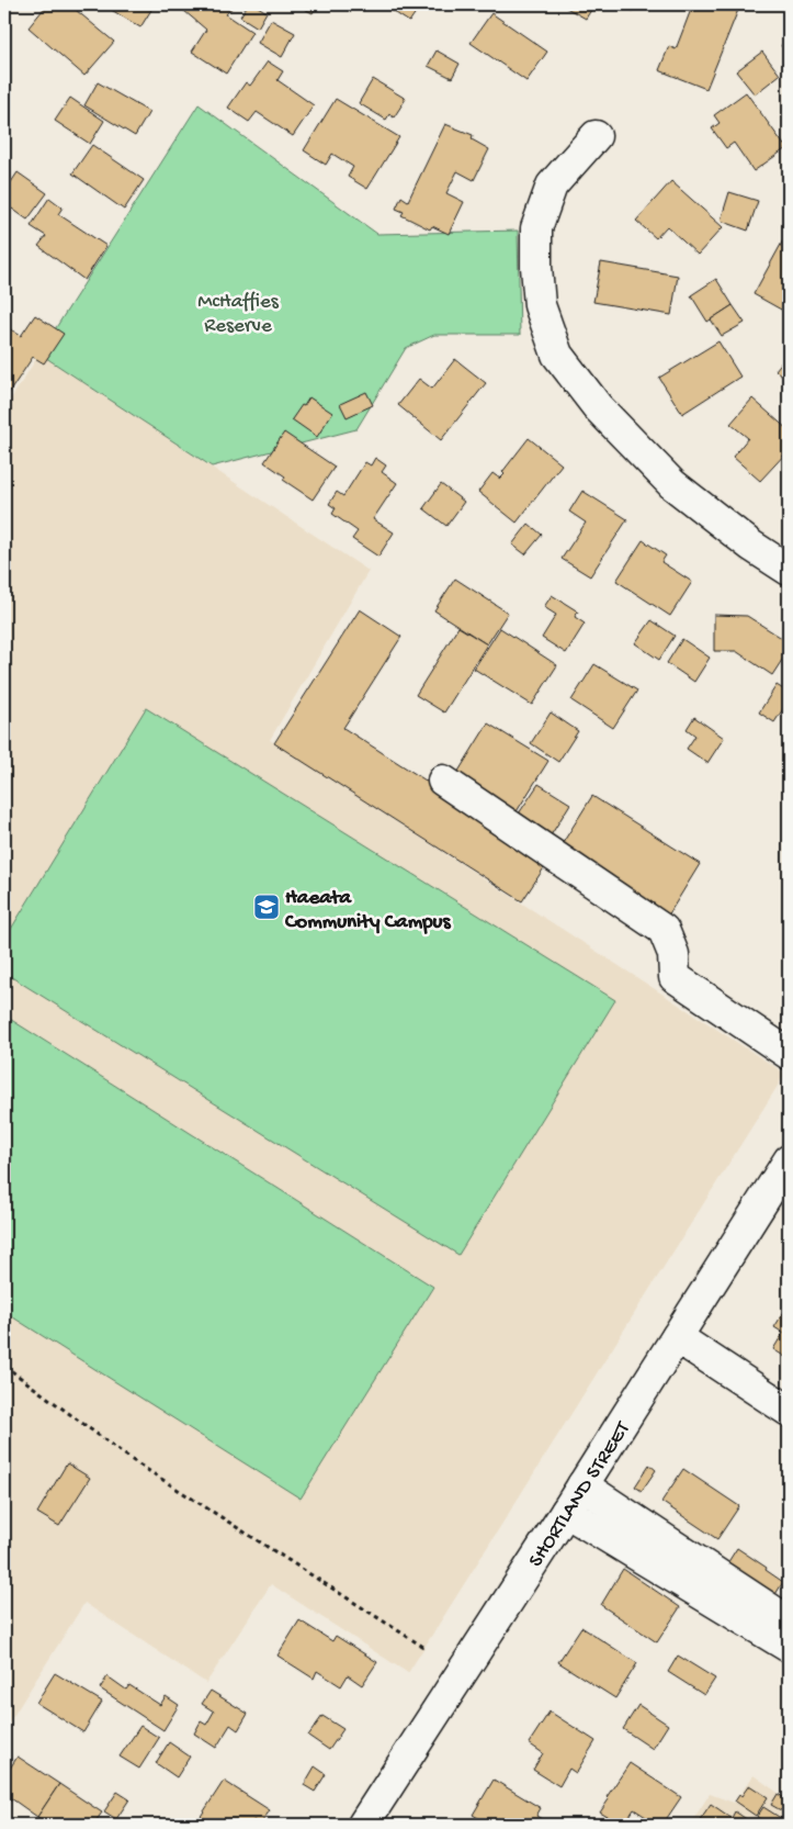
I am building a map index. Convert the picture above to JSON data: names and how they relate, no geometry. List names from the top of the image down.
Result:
{
  "streets": {
    "street": ["SHORTLAND STREET"]
  },
  "parks": ["McHaffies Reserve"],
  "places": {
    "school or university": ["Haeata Community Campus"]
  }
}
